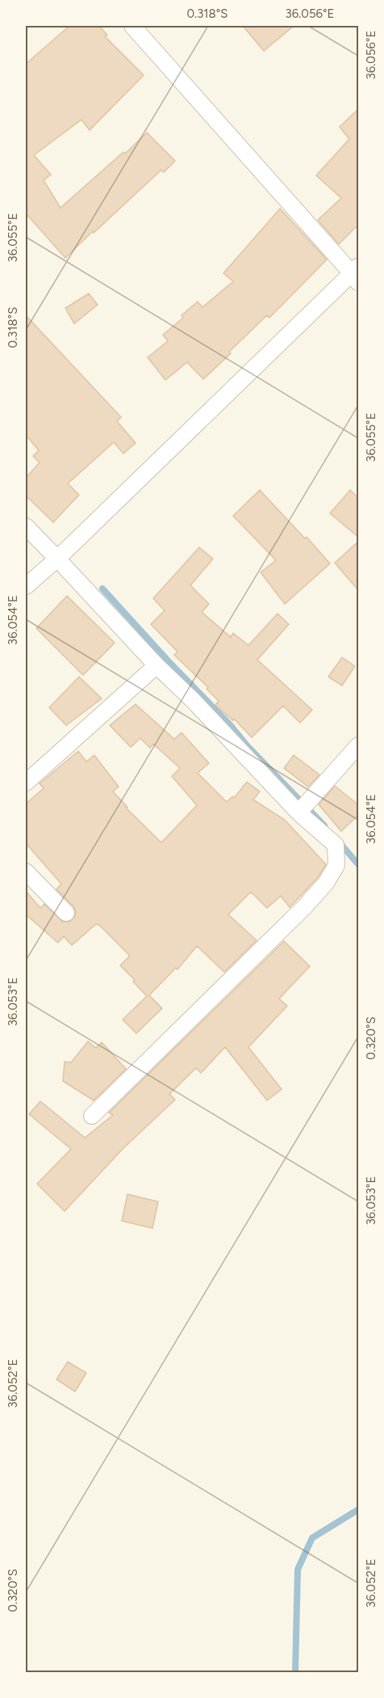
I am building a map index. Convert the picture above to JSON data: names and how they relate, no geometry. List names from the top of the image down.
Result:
{
  "coordinates": [
    "0.318°S",
    "36.056°E",
    "36.055°E",
    "36.054°E",
    "36.053°E",
    "0.320°S",
    "36.052°E"
  ]
}
